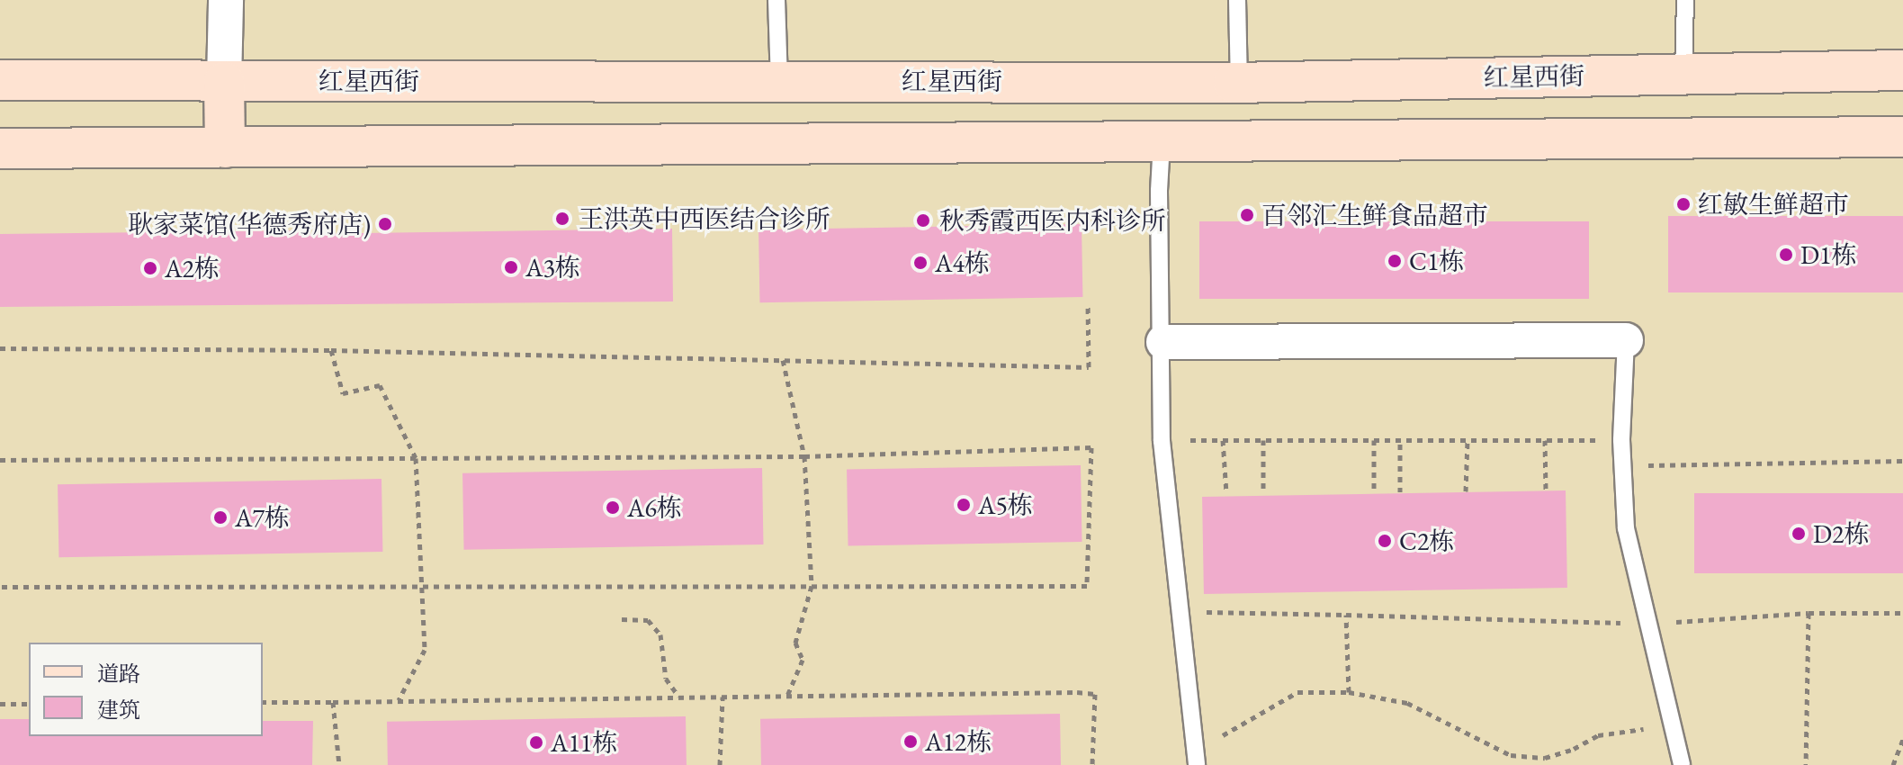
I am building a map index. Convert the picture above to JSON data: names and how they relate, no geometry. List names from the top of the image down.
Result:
{
  "streets": {
    "main road": ["红星西街"]
  },
  "places": [
    "红敏生鲜超市",
    "百邻汇生鲜食品超市",
    "王洪英中西医结合诊所",
    "秋秀霞西医内科诊所",
    "耿家菜馆(华德秀府店)",
    "D1栋",
    "C1栋",
    "A4栋",
    "A3栋",
    "A2栋",
    "A5栋",
    "A6栋",
    "A7栋",
    "D2栋",
    "C2栋",
    "A12栋",
    "A11栋"
  ],
  "legend": ["道路", "建筑"]
}
